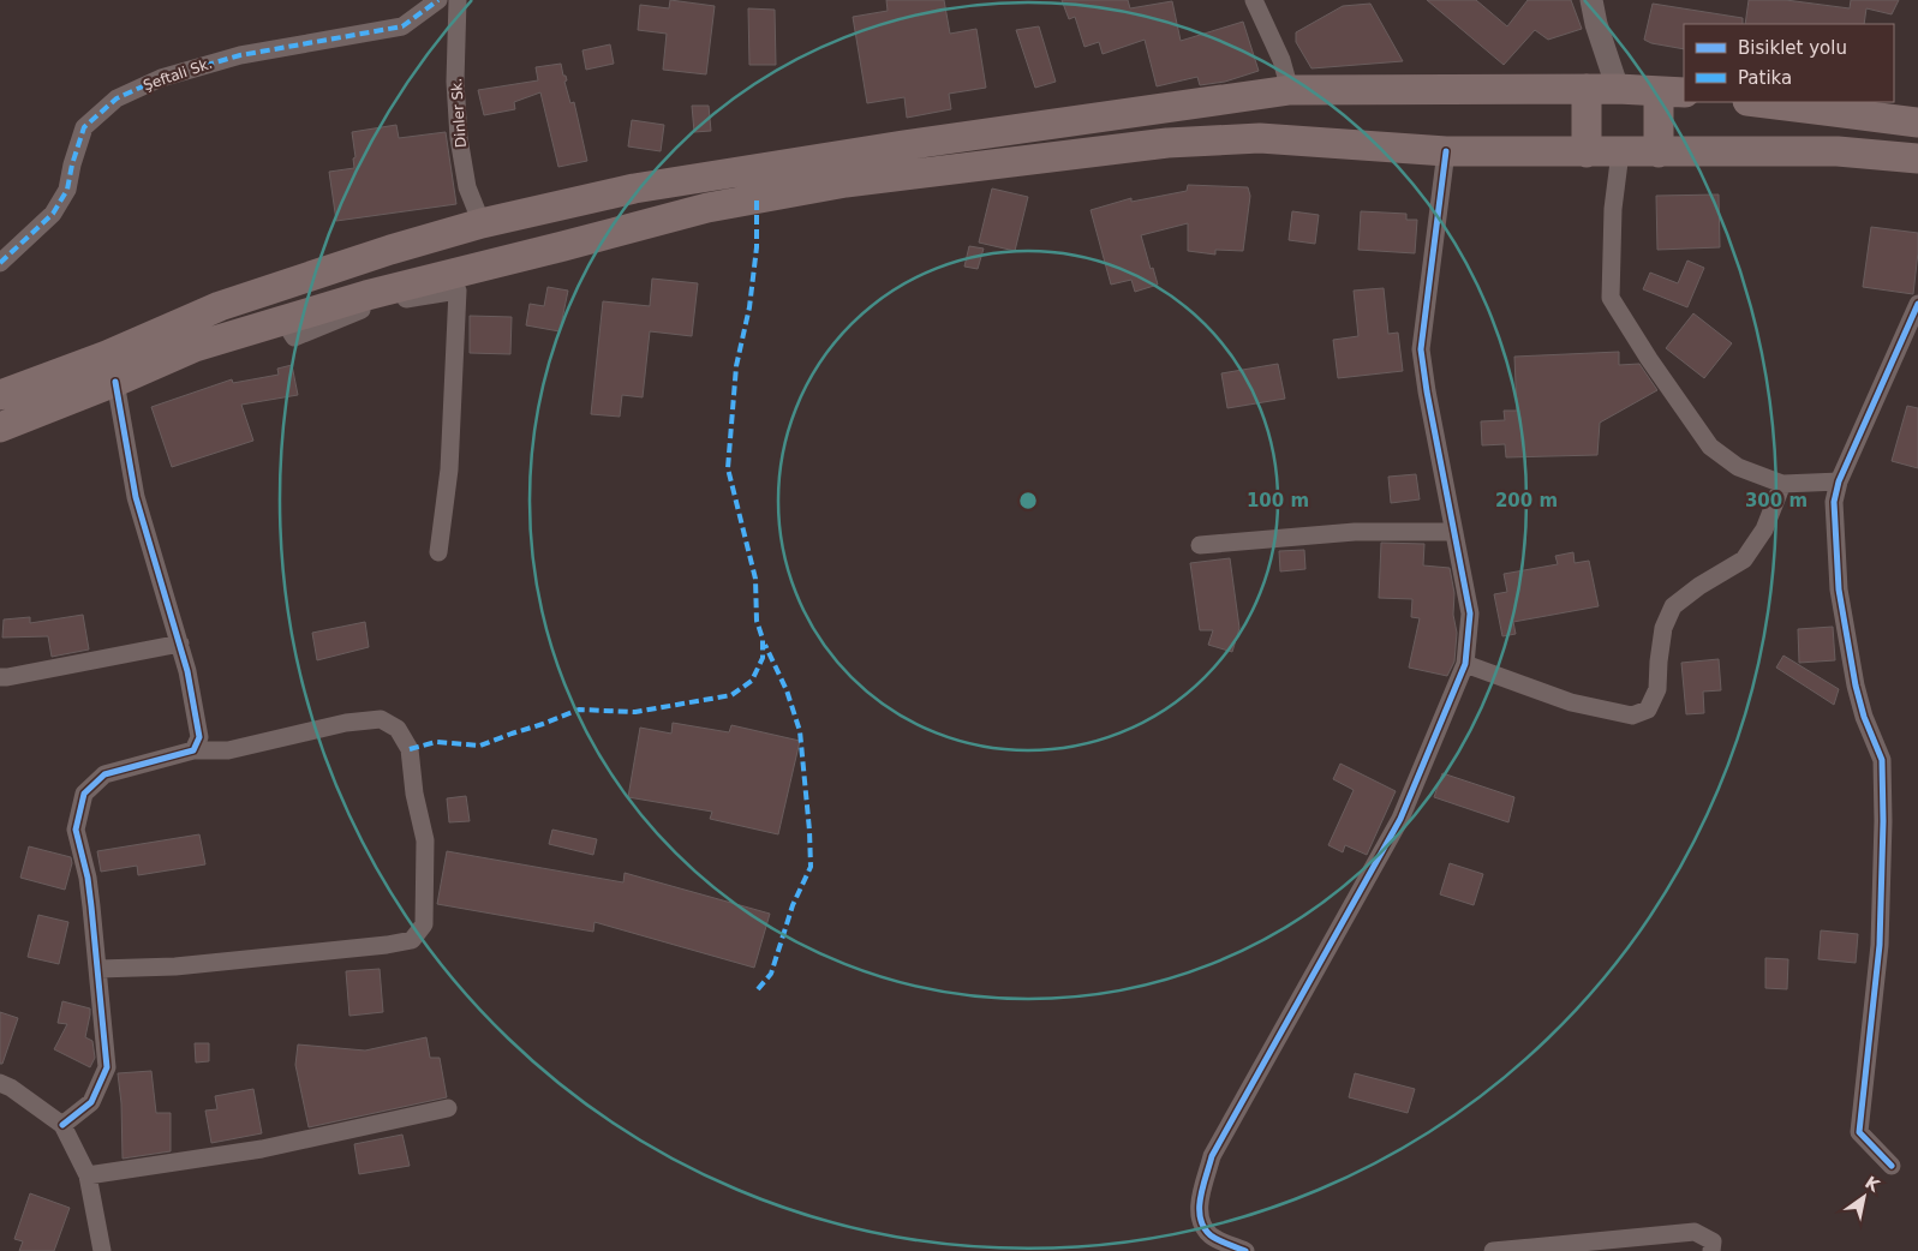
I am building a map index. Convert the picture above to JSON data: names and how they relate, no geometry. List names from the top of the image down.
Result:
{
  "streets": {
    "street": ["Şeftali Sk.", "Dinler Sk."]
  },
  "legend": ["Bisiklet yolu", "Patika"],
  "north": "top right",
  "rings": ["100 m", "200 m", "300 m"]
}
